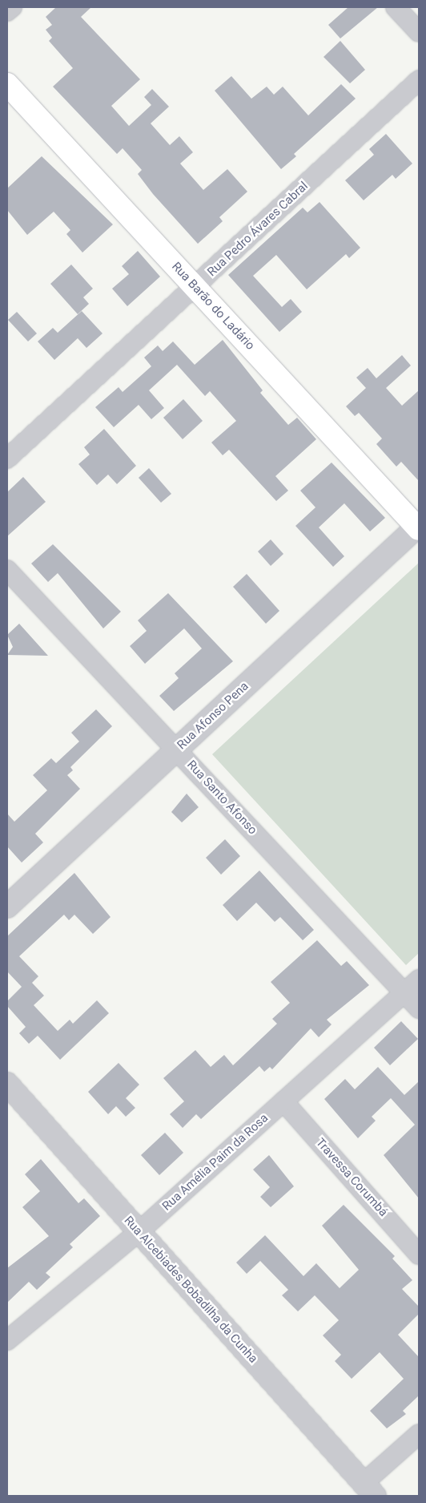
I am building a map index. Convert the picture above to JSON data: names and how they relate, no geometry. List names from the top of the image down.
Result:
{
  "streets": {
    "main road": ["Rua Barão do Ladário"],
    "street": [
      "Rua Pedro Ávares Cabral",
      "Rua Afonso Pena",
      "Rua Santo Afonso",
      "Rua Amélia Paim da Rosa",
      "Travessa Corumbá",
      "Rua Alcebiades Bobadilha da Cunha"
    ]
  },
  "crossings": [
    ["Rua Pedro Ávares Cabral", "Rua Barão do Ladário"],
    ["Rua Barão do Ladário", "Rua Afonso Pena"],
    ["Rua Afonso Pena", "Rua Santo Afonso"],
    ["Rua Santo Afonso", "Rua Amélia Paim da Rosa"],
    ["Rua Amélia Paim da Rosa", "Travessa Corumbá"],
    ["Rua Amélia Paim da Rosa", "Rua Alcebiades Bobadilha da Cunha"]
  ]
}
